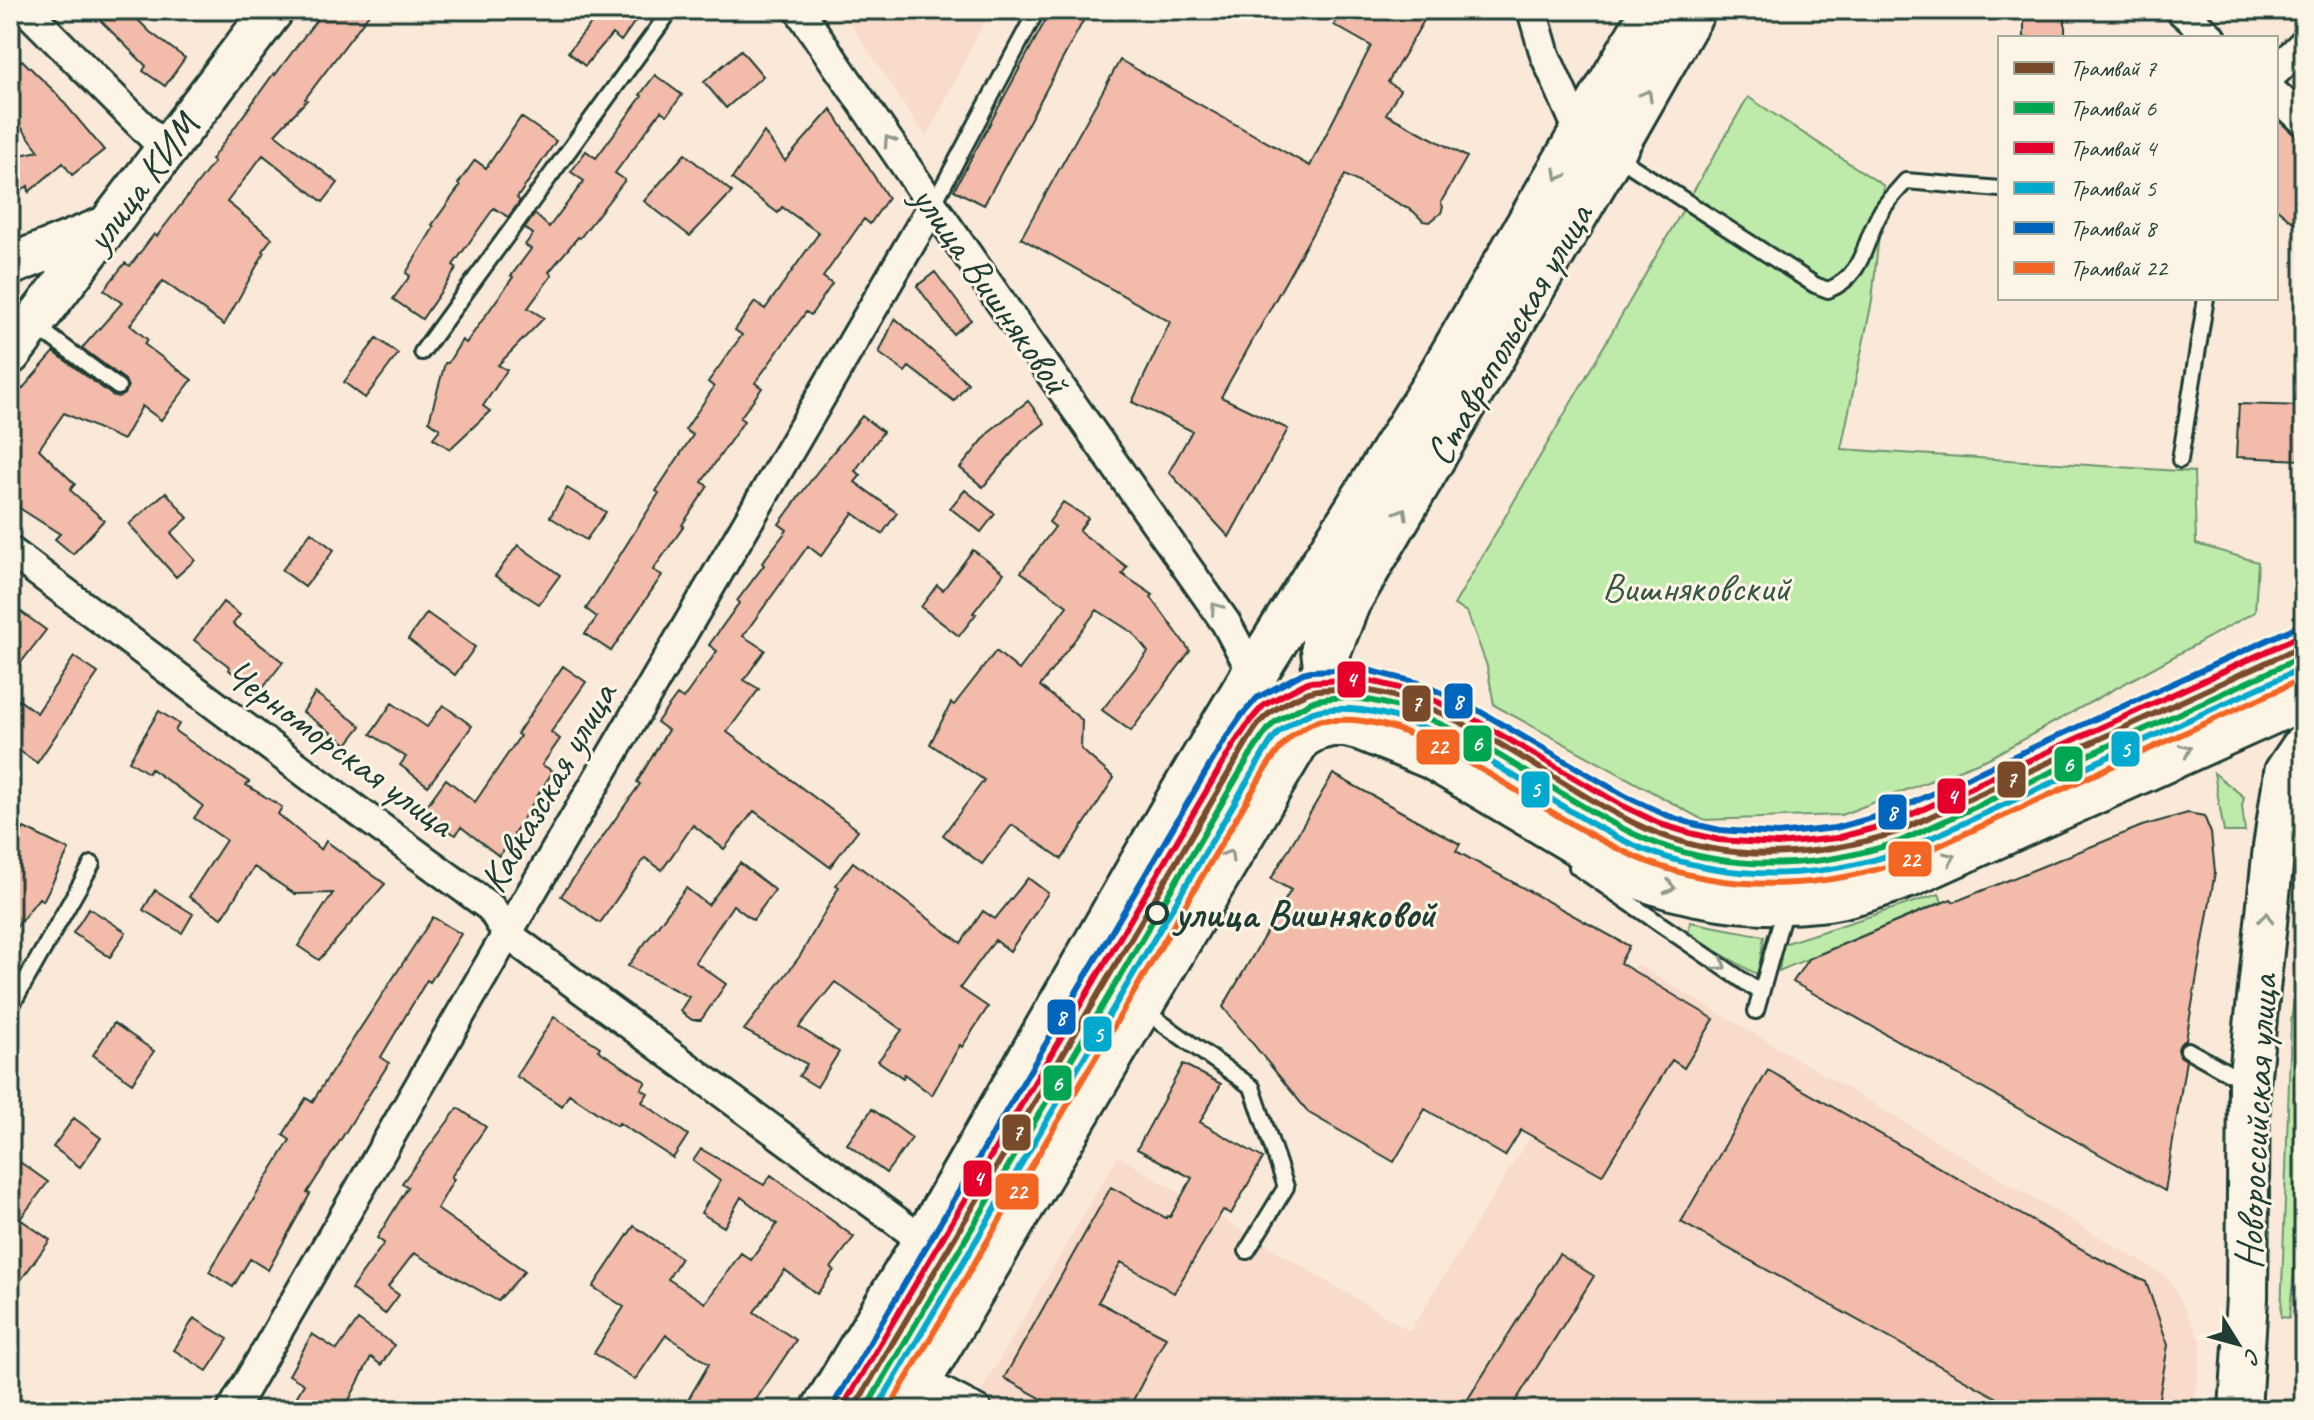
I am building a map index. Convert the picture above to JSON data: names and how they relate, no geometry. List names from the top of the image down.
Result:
{
  "streets": {
    "main road": ["улица КИМ", "Ставропольская улица", "Новороссийская улица"],
    "street": ["улица Вишняковой", "Черноморская улица", "Кавказская улица"]
  },
  "crossings": [
    ["улица Вишняковой", "Ставропольская улица"],
    ["улица Вишняковой", "Кавказская улица"],
    ["Ставропольская улица", "Черноморская улица"],
    ["Черноморская улица", "Кавказская улица"]
  ],
  "one_way": ["улица Вишняковой", "Новороссийская улица"],
  "parks": ["Вишняковский"],
  "places": ["улица Вишняковой"],
  "lines": [
    "tram line 8",
    "tram line 4",
    "tram line 7",
    "tram line 6",
    "tram line 5",
    "tram line 22"
  ],
  "legend": [
    "Трамвай 7",
    "Трамвай 6",
    "Трамвай 4",
    "Трамвай 5",
    "Трамвай 8",
    "Трамвай 22"
  ],
  "north": "bottom right"
}
